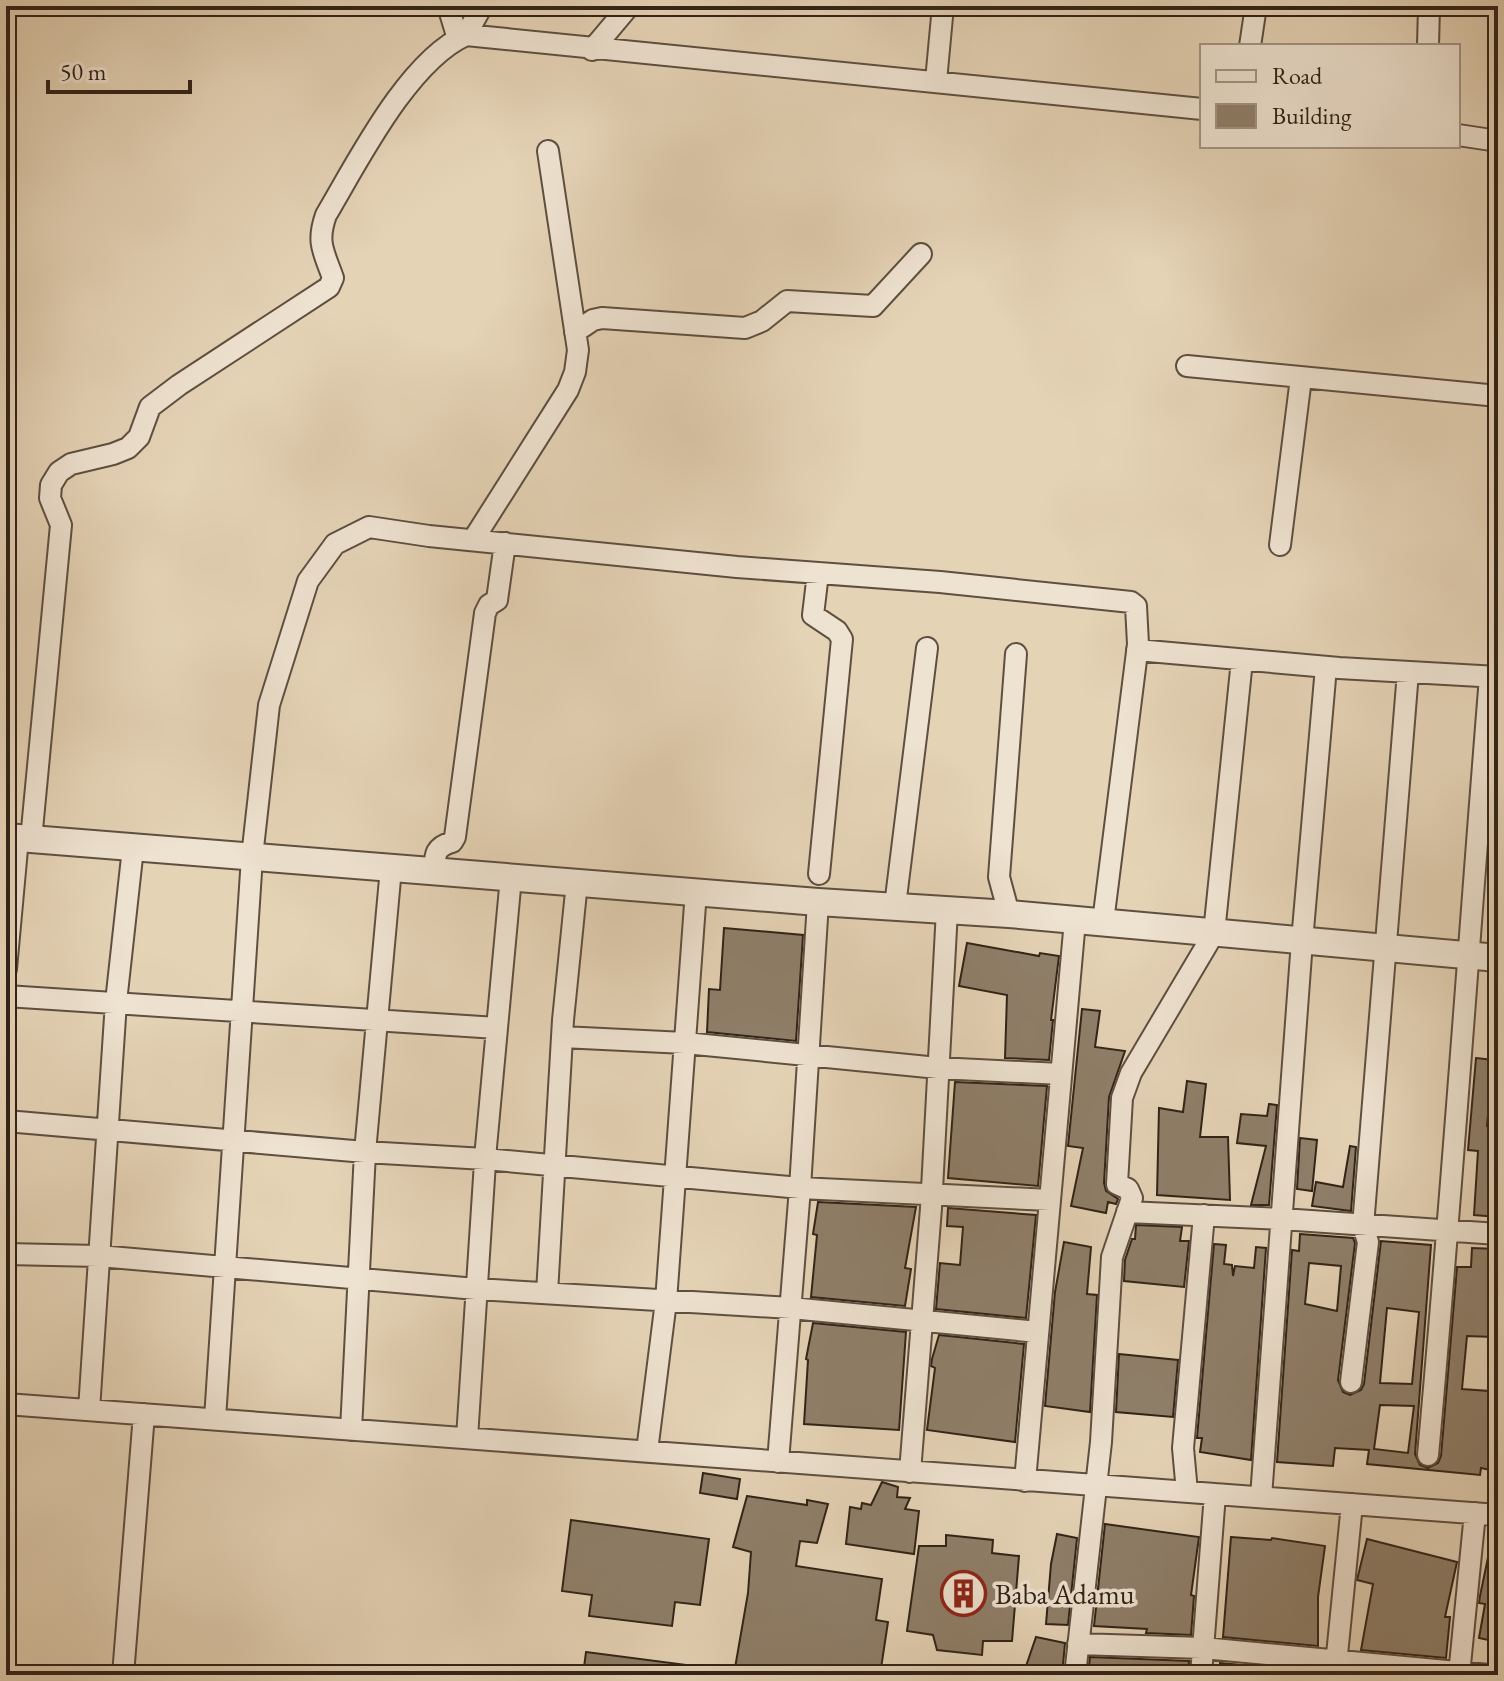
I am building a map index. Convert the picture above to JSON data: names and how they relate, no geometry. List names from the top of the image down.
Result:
{
  "places": {
    "building": ["Baba Adamu"]
  },
  "legend": ["Road", "Building"],
  "scale_bar": "50 m"
}
